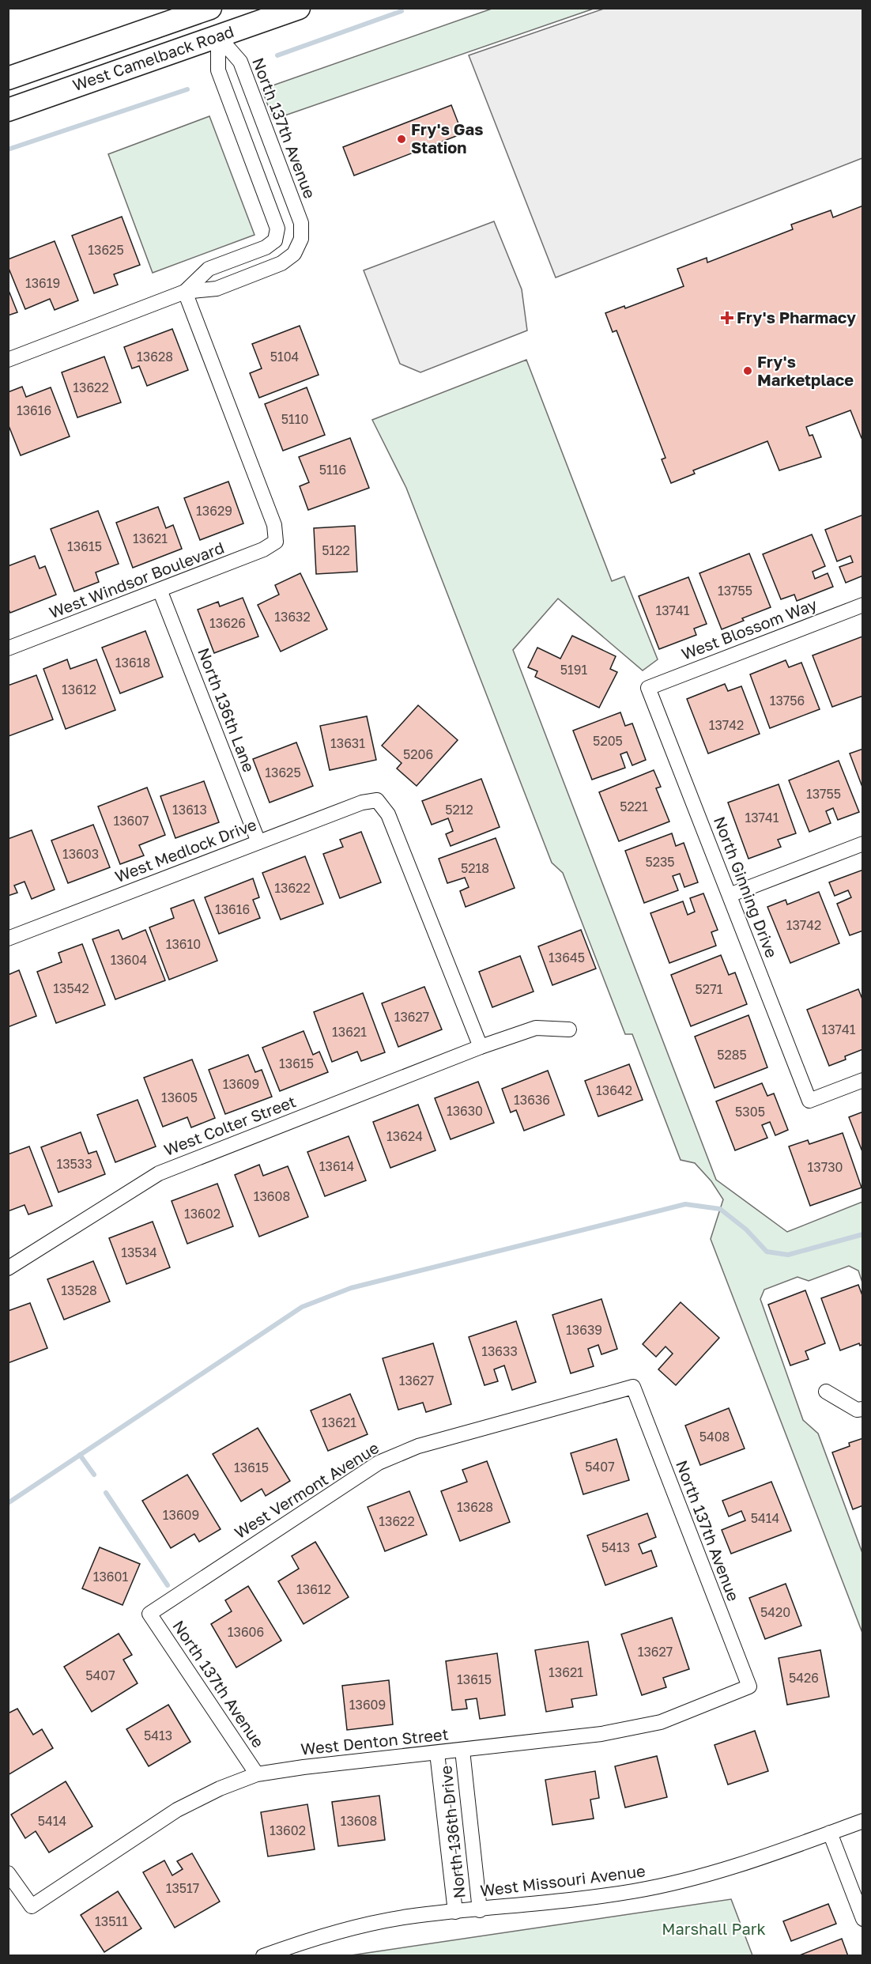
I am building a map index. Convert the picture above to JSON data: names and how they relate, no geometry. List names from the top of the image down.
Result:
{
  "streets": {
    "main road": ["West Camelback Road"],
    "street": [
      "North 137th Avenue",
      "West Windsor Boulevard",
      "West Blossom Way",
      "North 136th Lane",
      "West Medlock Drive",
      "North Ginning Drive",
      "West Colter Street",
      "West Vermont Avenue",
      "West Denton Street",
      "North 136th Drive",
      "West Missouri Avenue"
    ]
  },
  "crossings": [
    ["West Camelback Road", "North 137th Avenue"],
    ["North 137th Avenue", "West Vermont Avenue"],
    ["North 137th Avenue", "West Denton Street"],
    ["West Windsor Boulevard", "North 136th Lane"],
    ["West Blossom Way", "North Ginning Drive"],
    ["North 136th Lane", "West Medlock Drive"],
    ["West Medlock Drive", "West Colter Street"],
    ["West Denton Street", "North 136th Drive"],
    ["North 136th Drive", "West Missouri Avenue"]
  ],
  "parks": ["Marshall Park"],
  "places": {
    "other": ["Fry's Gas Station", "Fry's Marketplace"],
    "health": ["Fry's Pharmacy"]
  },
  "house_numbers": [
    "13625",
    "13619",
    "13628",
    "5104",
    "13622",
    "13616",
    "5110",
    "5116",
    "13629",
    "13621",
    "13615",
    "5122",
    "13755",
    "13741",
    "13632",
    "13626",
    "13618",
    "5191",
    "13612",
    "13756",
    "13742",
    "5205",
    "13631",
    "5206",
    "13625",
    "13755",
    "5221",
    "13613",
    "5212",
    "13741",
    "13607",
    "13603",
    "5235",
    "5218",
    "13622",
    "13616",
    "13742",
    "13610",
    "13645",
    "13604",
    "13542",
    "5271",
    "13627",
    "13741",
    "13621",
    "5285",
    "13615",
    "13609",
    "13642",
    "13605",
    "13636",
    "13630",
    "5305",
    "13624",
    "13533",
    "13614",
    "13730",
    "13608",
    "13602",
    "13534",
    "13528",
    "13639",
    "13633",
    "13627",
    "13621",
    "5408",
    "5407",
    "13615",
    "13628",
    "13609",
    "5414",
    "13622",
    "5413",
    "13601",
    "13612",
    "5420",
    "13606",
    "13627",
    "13621",
    "5407",
    "5426",
    "13615",
    "13609",
    "5413",
    "5414",
    "13608",
    "13602",
    "13517",
    "13511"
  ]
}
